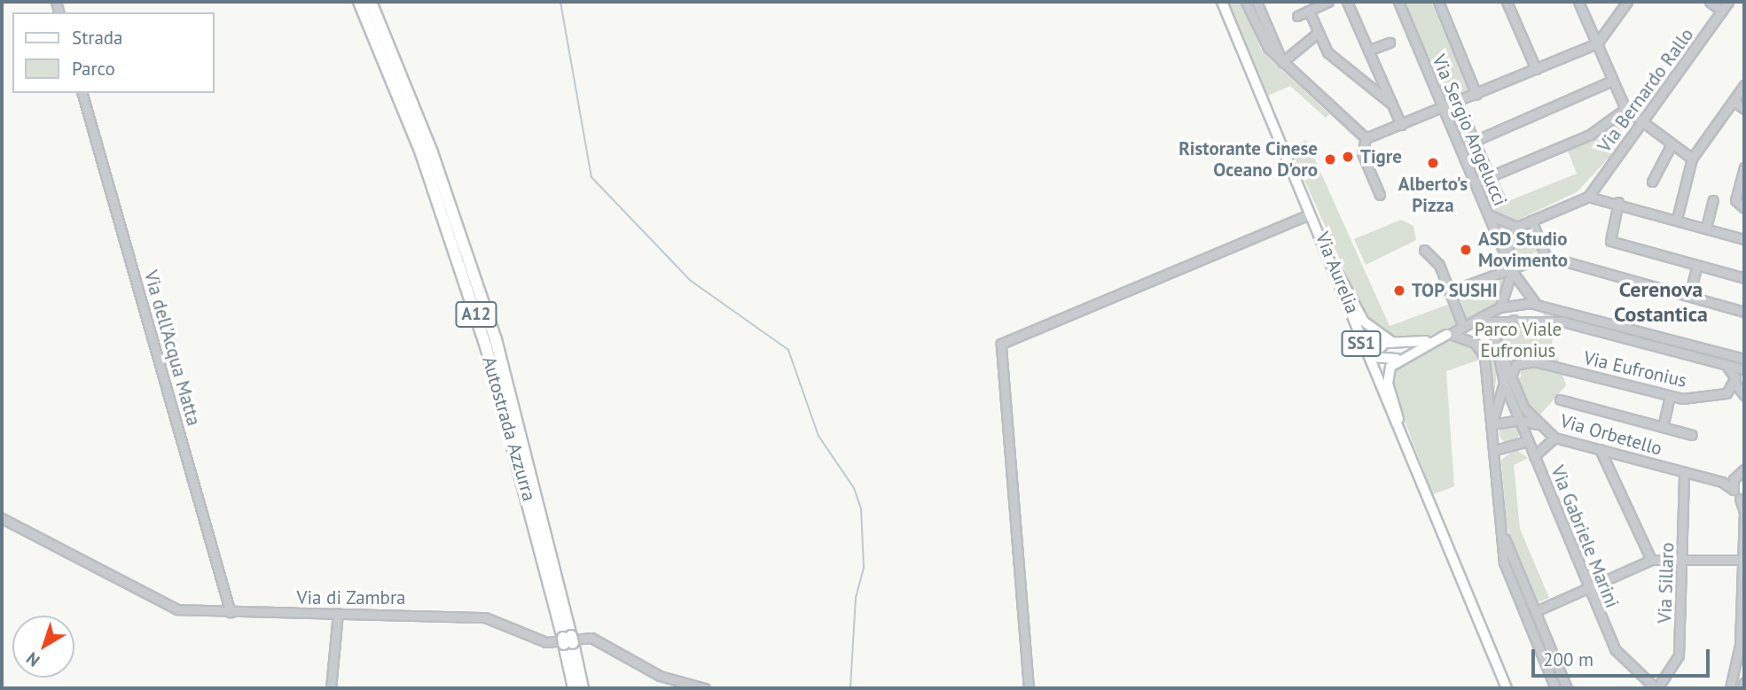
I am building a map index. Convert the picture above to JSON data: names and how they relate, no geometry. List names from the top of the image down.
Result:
{
  "streets": {
    "highway": ["A12", "Autostrada Azzurra"],
    "main road": ["Via Aurelia", "SS1"],
    "street": [
      "Via Bernardo Rallo",
      "Via Sergio Angelucci",
      "Via dell'Acqua Matta",
      "Via Eufronius",
      "Via Orbetello",
      "Via Gabriele Marini",
      "Via Sillaro",
      "Via di Zambra"
    ]
  },
  "crossings": [
    ["Via dell'Acqua Matta", "Via di Zambra"],
    ["Via Eufronius", "Via Orbetello"],
    ["Via Eufronius", "Via Gabriele Marini"],
    ["Via Orbetello", "Via Gabriele Marini"],
    ["Via Orbetello", "Via Sillaro"],
    ["Via Gabriele Marini", "Via Sillaro"]
  ],
  "districts": ["Cerenova Costantica"],
  "parks": ["Parco Viale Eufronius"],
  "places": [
    "Tigre",
    "Ristorante Cinese Oceano D'oro",
    "Alberto's Pizza",
    "ASD Studio Movimento",
    "TOP SUSHI"
  ],
  "legend": ["Strada", "Parco"],
  "scale_bar": "200 m",
  "north": "bottom left"
}
